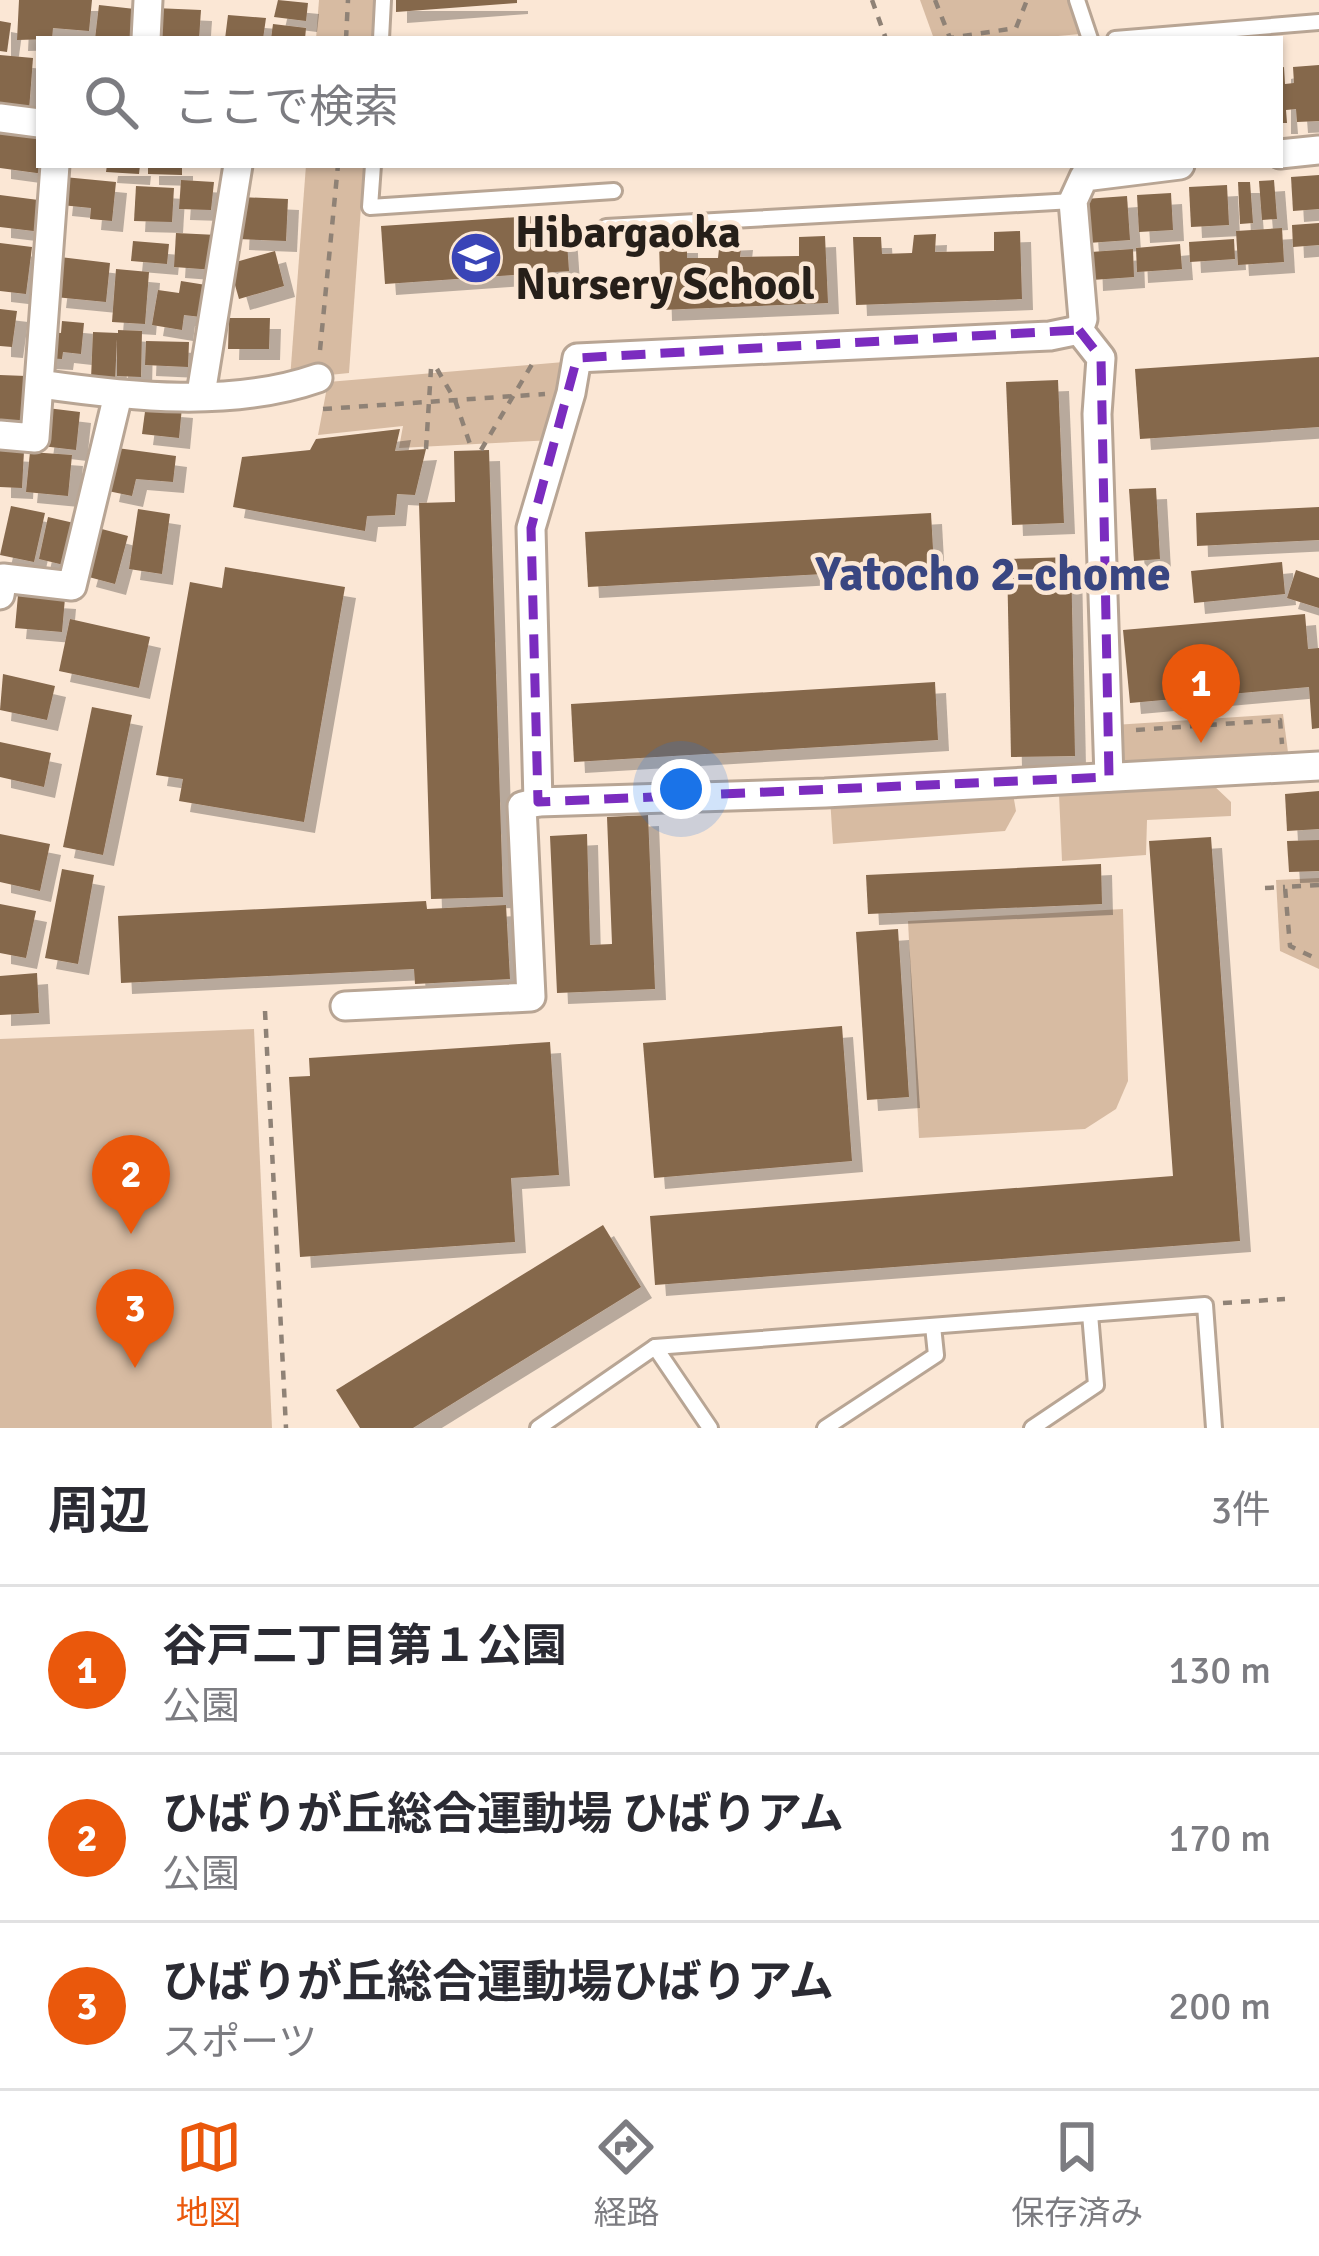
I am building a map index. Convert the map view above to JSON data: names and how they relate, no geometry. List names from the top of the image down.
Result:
{
  "districts": ["Yatocho 2-chome"],
  "places": {
    "school or university": ["Hibargaoka Nursery School"]
  },
  "page": {
    "search": "ここで検索",
    "pins": ["1", "2", "3"],
    "heading": ["周辺", "3件"],
    "list": [
      {
        "mark": "1",
        "name": "谷戸二丁目第１公園",
        "note": "公園",
        "value": "130 m"
      },
      {
        "mark": "2",
        "name": "ひばりが丘総合運動場 ひばりアム",
        "note": "公園",
        "value": "170 m"
      },
      {
        "mark": "3",
        "name": "ひばりが丘総合運動場ひばりアム",
        "note": "スポーツ",
        "value": "200 m"
      }
    ],
    "nav": ["地図", "経路", "保存済み"]
  }
}
